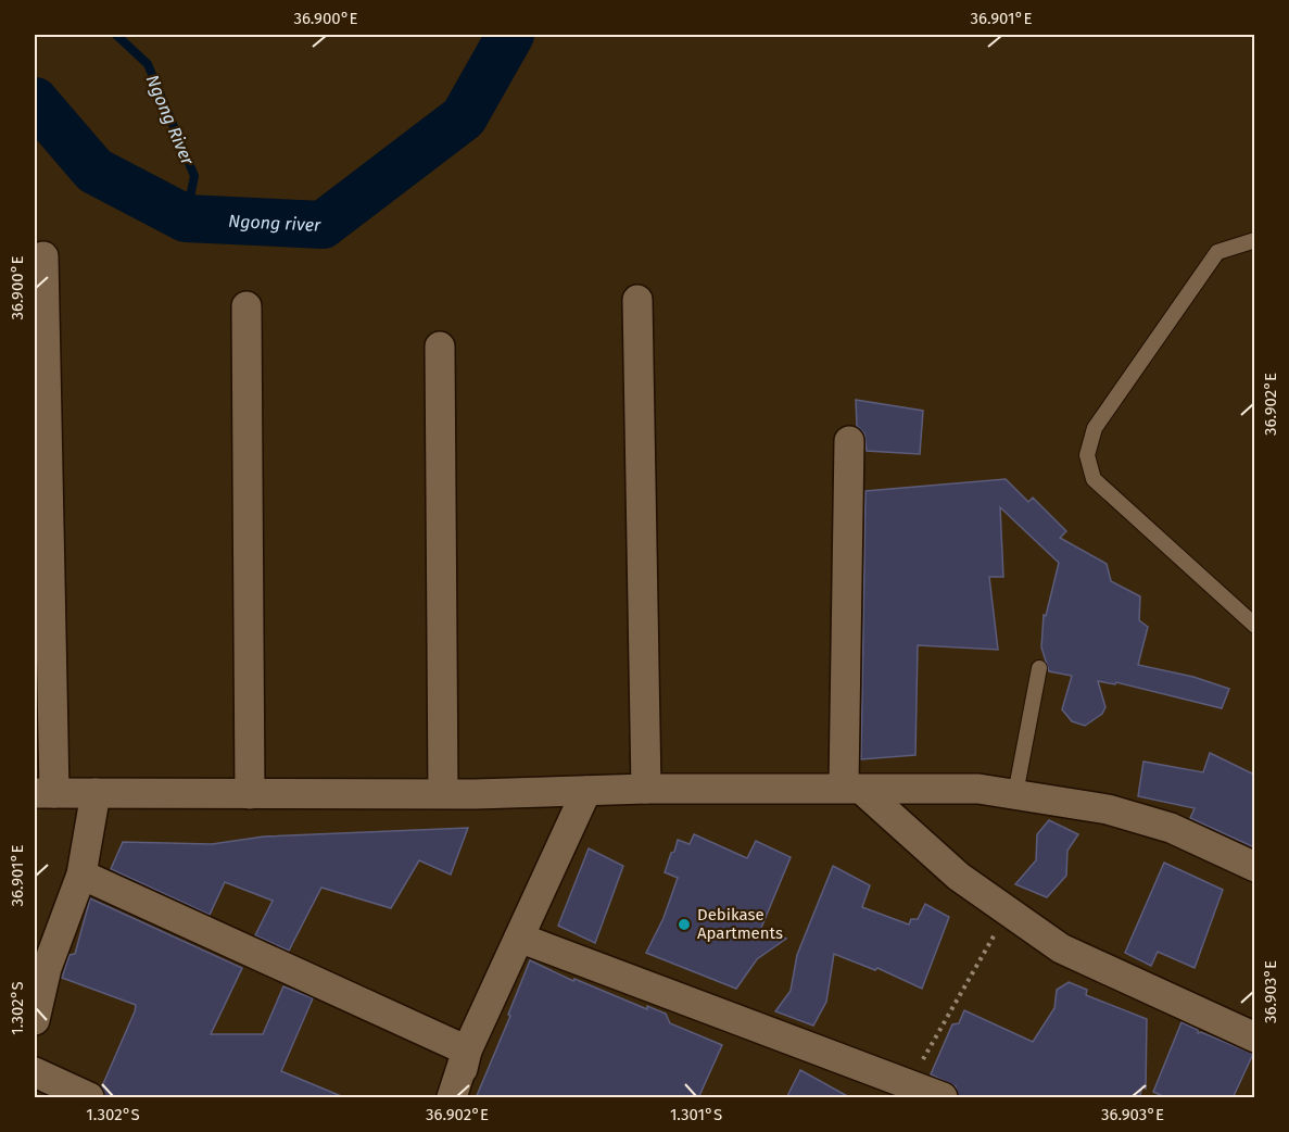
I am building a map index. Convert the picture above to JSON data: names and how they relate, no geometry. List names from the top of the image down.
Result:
{
  "water": ["Ngong River", "Ngong river"],
  "places": ["Debikase Apartments"],
  "coordinates": [
    "36.900°E",
    "36.901°E",
    "36.902°E",
    "36.903°E",
    "1.302°S",
    "1.301°S"
  ]
}
